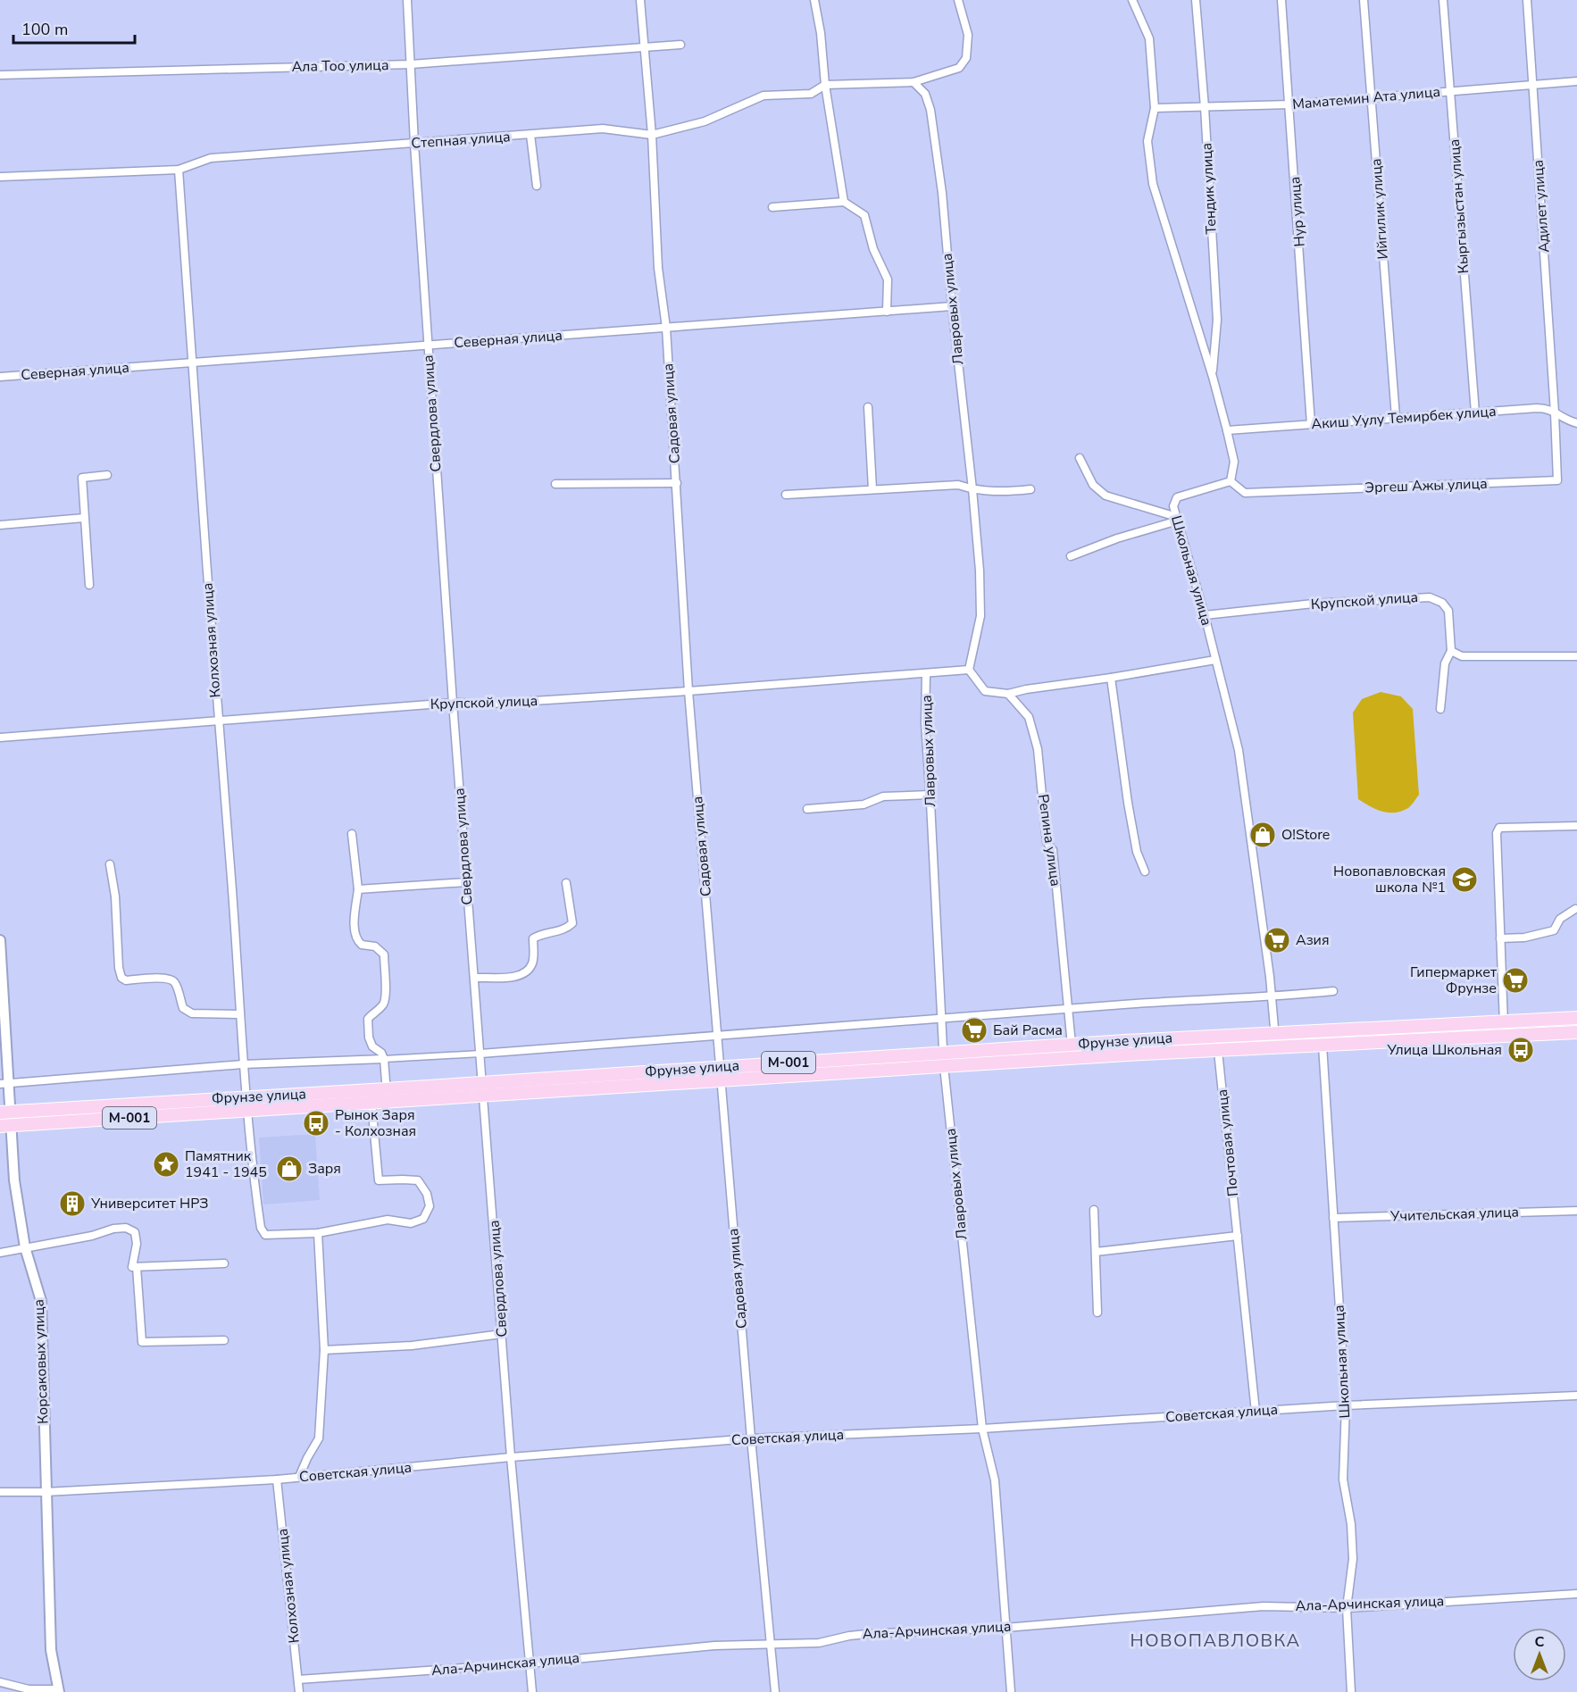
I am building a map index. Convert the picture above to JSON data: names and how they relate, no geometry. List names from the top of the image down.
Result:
{
  "streets": {
    "main road": ["Фрунзе улица", "M-001"],
    "street": [
      "Ала Тоо улица",
      "Маматемин Ата улица",
      "Степная улица",
      "Тендик улица",
      "Кыргызыстан улица",
      "Адилет улица",
      "Ийгилик улица",
      "Нур улица",
      "Лавровых улица",
      "Северная улица",
      "Свердлова улица",
      "Садовая улица",
      "Акиш Уулу Темирбек улица",
      "Эргеш Ажы улица",
      "Школьная улица",
      "Крупской улица",
      "Колхозная улица",
      "Репина улица",
      "Почтовая улица",
      "Учительская улица",
      "Корсаковых улица",
      "Советская улица",
      "Ала-Арчинская улица"
    ]
  },
  "crossings": [
    ["Ала Тоо улица", "Свердлова улица"],
    ["Ала Тоо улица", "Садовая улица"],
    ["Маматемин Ата улица", "Тендик улица"],
    ["Маматемин Ата улица", "Кыргызыстан улица"],
    ["Маматемин Ата улица", "Адилет улица"],
    ["Маматемин Ата улица", "Ийгилик улица"],
    ["Маматемин Ата улица", "Нур улица"],
    ["Степная улица", "Лавровых улица"],
    ["Степная улица", "Свердлова улица"],
    ["Степная улица", "Садовая улица"],
    ["Степная улица", "Колхозная улица"],
    ["Кыргызыстан улица", "Акиш Уулу Темирбек улица"],
    ["Адилет улица", "Акиш Уулу Темирбек улица"],
    ["Адилет улица", "Эргеш Ажы улица"],
    ["Ийгилик улица", "Акиш Уулу Темирбек улица"],
    ["Нур улица", "Акиш Уулу Темирбек улица"],
    ["Лавровых улица", "Северная улица"],
    ["Лавровых улица", "Крупской улица"],
    ["Лавровых улица", "Фрунзе улица"],
    ["Лавровых улица", "Советская улица"],
    ["Лавровых улица", "Ала-Арчинская улица"],
    ["Северная улица", "Свердлова улица"],
    ["Северная улица", "Садовая улица"],
    ["Северная улица", "Колхозная улица"],
    ["Свердлова улица", "Крупской улица"],
    ["Свердлова улица", "Фрунзе улица"],
    ["Свердлова улица", "Советская улица"],
    ["Свердлова улица", "Ала-Арчинская улица"],
    ["Садовая улица", "Крупской улица"],
    ["Садовая улица", "Фрунзе улица"],
    ["Садовая улица", "Советская улица"],
    ["Садовая улица", "Ала-Арчинская улица"],
    ["Акиш Уулу Темирбек улица", "Эргеш Ажы улица"],
    ["Эргеш Ажы улица", "Школьная улица"],
    ["Школьная улица", "Крупской улица"],
    ["Школьная улица", "Фрунзе улица"],
    ["Школьная улица", "Учительская улица"],
    ["Школьная улица", "Советская улица"],
    ["Школьная улица", "Ала-Арчинская улица"],
    ["Крупской улица", "Колхозная улица"],
    ["Колхозная улица", "Фрунзе улица"],
    ["Колхозная улица", "Советская улица"],
    ["Колхозная улица", "Ала-Арчинская улица"],
    ["Репина улица", "Фрунзе улица"],
    ["Фрунзе улица", "Почтовая улица"],
    ["Фрунзе улица", "Корсаковых улица"],
    ["Почтовая улица", "Советская улица"],
    ["Корсаковых улица", "Советская улица"]
  ],
  "districts": ["НОВОПАВЛОВКА"],
  "places": {
    "shop": ["O!Store", "Заря"],
    "school or university": ["Новопавловская школа №1"],
    "supermarket": ["Азия", "Гипермаркет Фрунзе", "Бай Расма"],
    "bus stop": ["Улица Школьная", "Рынок Заря - Колхозная"],
    "place": ["Памятник 1941 - 1945"],
    "building": ["Университет НРЗ"]
  },
  "scale_bar": "100 m",
  "north": "top"
}
